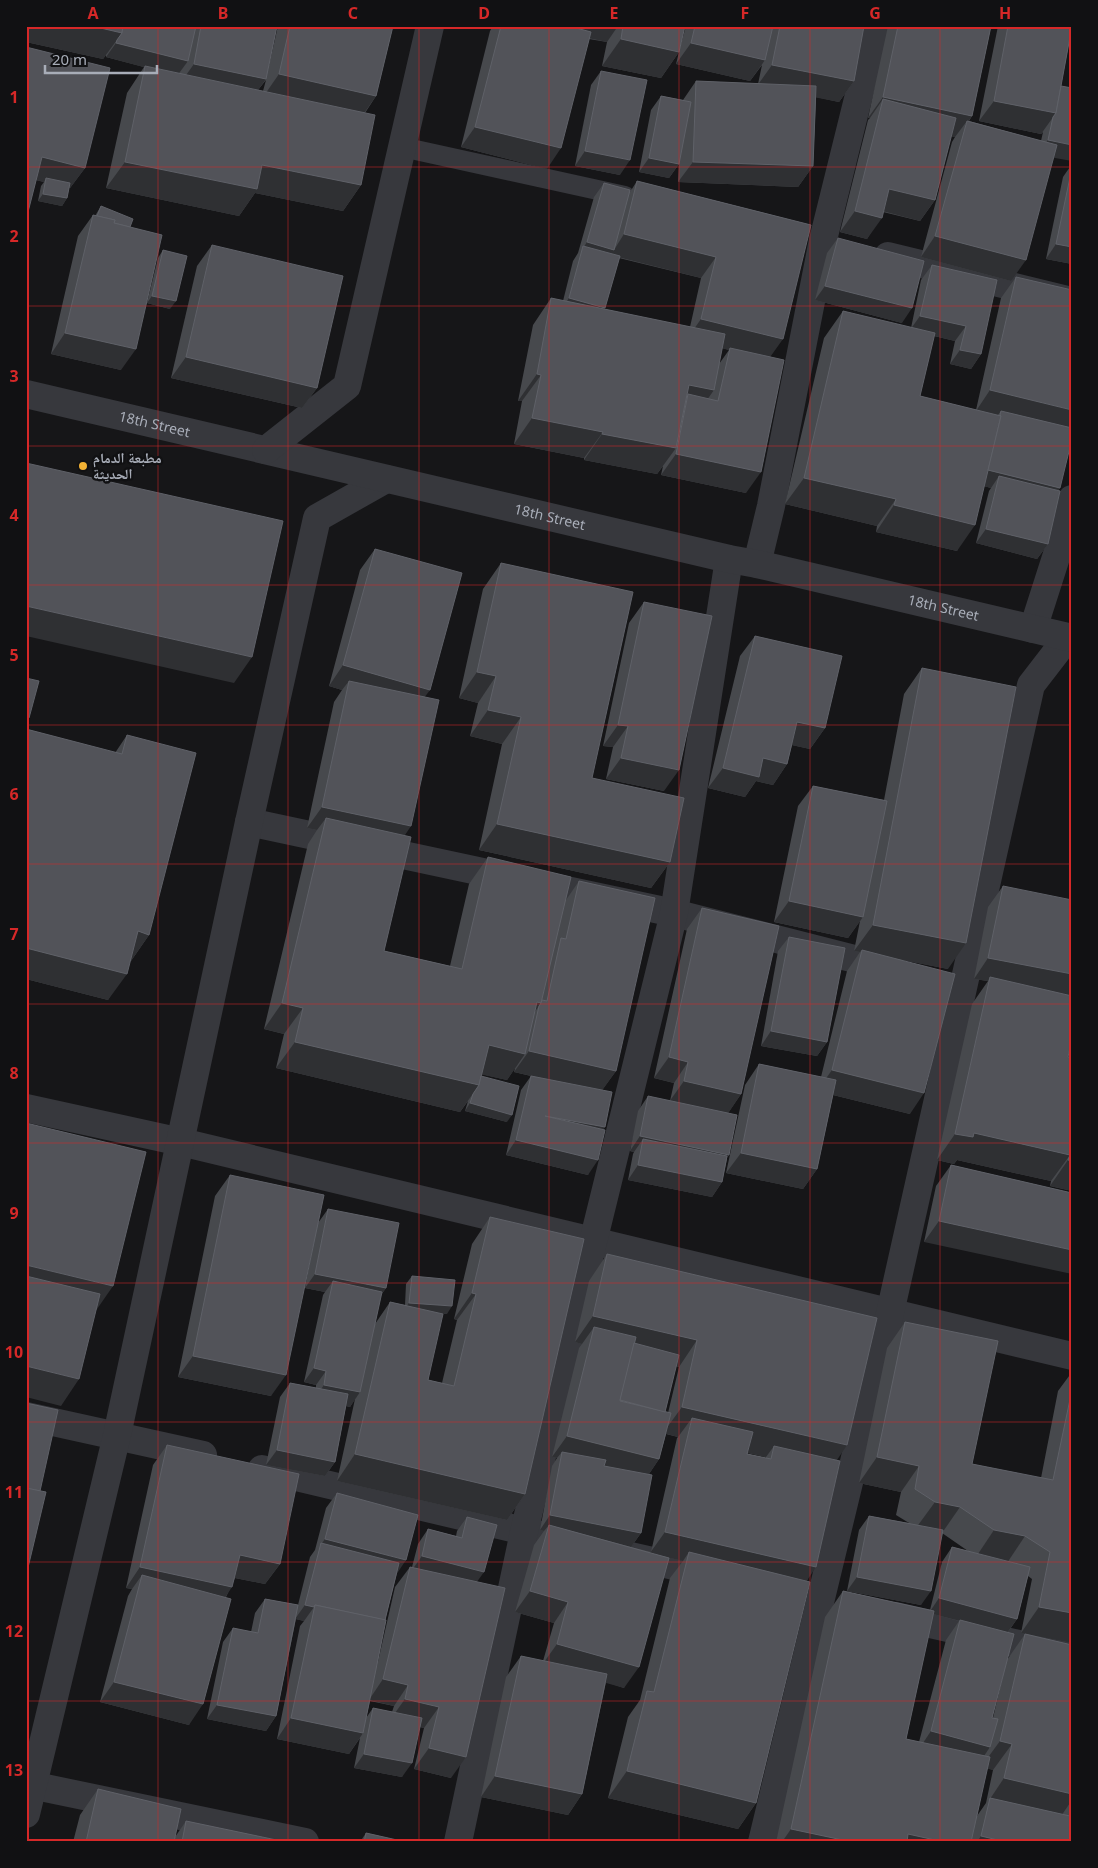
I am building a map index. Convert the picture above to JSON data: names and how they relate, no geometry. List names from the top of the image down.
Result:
{
  "streets": {
    "street": ["18th Street"]
  },
  "places": ["مطبعة الدمام الحديثة"],
  "scale_bar": "20 m",
  "grid": {
    "columns": [
      "A",
      "B",
      "C",
      "D",
      "E",
      "F",
      "G",
      "H"
    ],
    "rows": [
      "1",
      "2",
      "3",
      "4",
      "5",
      "6",
      "7",
      "8",
      "9",
      "10",
      "11",
      "12",
      "13"
    ]
  }
}
